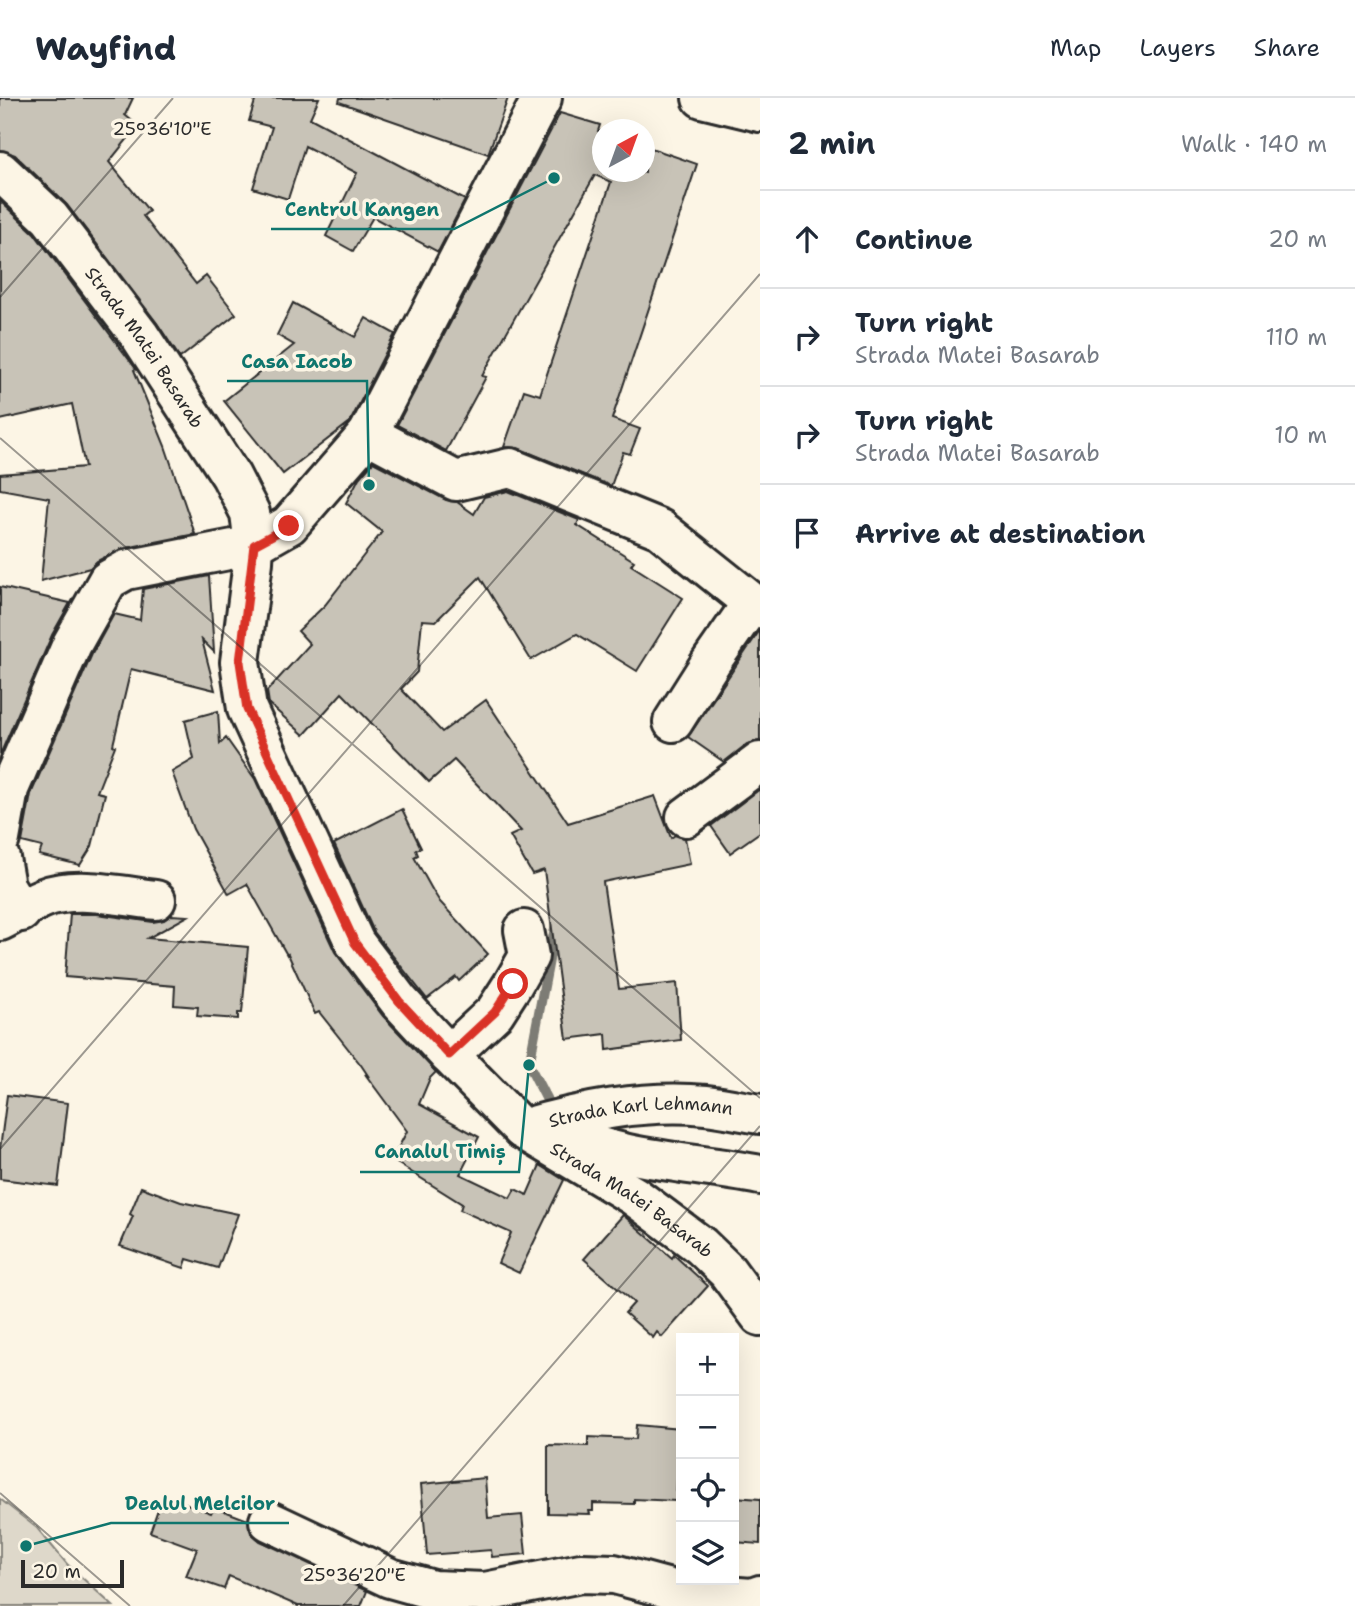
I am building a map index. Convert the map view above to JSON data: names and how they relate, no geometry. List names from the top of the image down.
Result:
{
  "streets": {
    "street": ["Strada Matei Basarab", "Strada Karl Lehmann"]
  },
  "crossings": [
    ["Strada Matei Basarab", "Strada Karl Lehmann"]
  ],
  "places": [
    "Centrul Kangen",
    "Casa Iacob",
    "Canalul Timiș",
    "Dealul Melcilor"
  ],
  "scale_bar": "20 m",
  "north": "top right",
  "page": {
    "header": "Wayfind",
    "nav": ["Map", "Layers", "Share"],
    "heading": ["2 min", "Walk · 140 m"],
    "list": [
      ["Continue", "20 m"],
      ["Turn right", "Strada Matei Basarab", "110 m"],
      ["Turn right", "Strada Matei Basarab", "10 m"],
      "Arrive at destination"
    ],
    "map_buttons": ["+", "−"],
    "scale": "20 m"
  },
  "coordinates": ["25°36'10\"E", "25°36'20\"E"]
}
